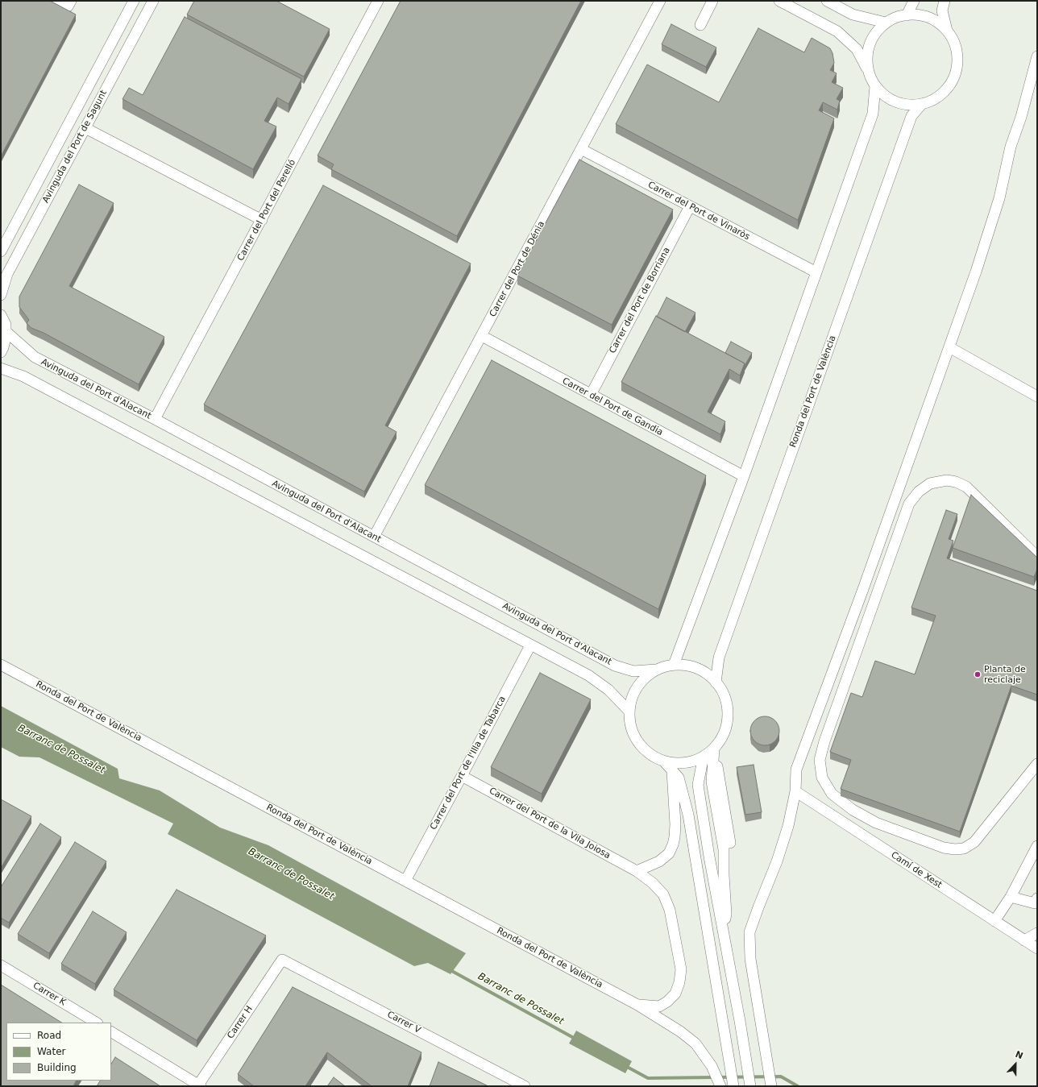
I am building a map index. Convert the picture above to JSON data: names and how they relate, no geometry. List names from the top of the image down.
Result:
{
  "streets": {
    "street": [
      "Avinguda del Port de Sagunt",
      "Carrer del Port del Perelló",
      "Carrer del Port de Vinaròs",
      "Carrer del Port de Dénia",
      "Carrer del Port de Borriana",
      "Avinguda del Port d'Alacant",
      "Ronda del Port de València",
      "Carrer del Port de Gandia",
      "Carrer del Port de l'Illa de Tabarca",
      "Carrer del Port de la Vila Joiosa",
      "Camí de Xest",
      "Carrer K",
      "Carrer H",
      "Carrer V"
    ]
  },
  "crossings": [
    ["Carrer del Port del Perelló", "Avinguda del Port d'Alacant"],
    ["Carrer del Port de Vinaròs", "Carrer del Port de Dénia"],
    ["Carrer del Port de Vinaròs", "Carrer del Port de Borriana"],
    ["Carrer del Port de Dénia", "Avinguda del Port d'Alacant"],
    ["Carrer del Port de Dénia", "Carrer del Port de Gandia"],
    ["Carrer del Port de Borriana", "Carrer del Port de Gandia"],
    ["Avinguda del Port d'Alacant", "Ronda del Port de València"],
    ["Ronda del Port de València", "Carrer del Port de l'Illa de Tabarca"],
    ["Ronda del Port de València", "Carrer del Port de la Vila Joiosa"],
    ["Carrer del Port de l'Illa de Tabarca", "Carrer del Port de la Vila Joiosa"],
    ["Carrer H", "Carrer V"]
  ],
  "water": ["Barranc de Possalet"],
  "places": ["Planta de reciclaje"],
  "legend": ["Road", "Water", "Building"],
  "north": "top"
}
